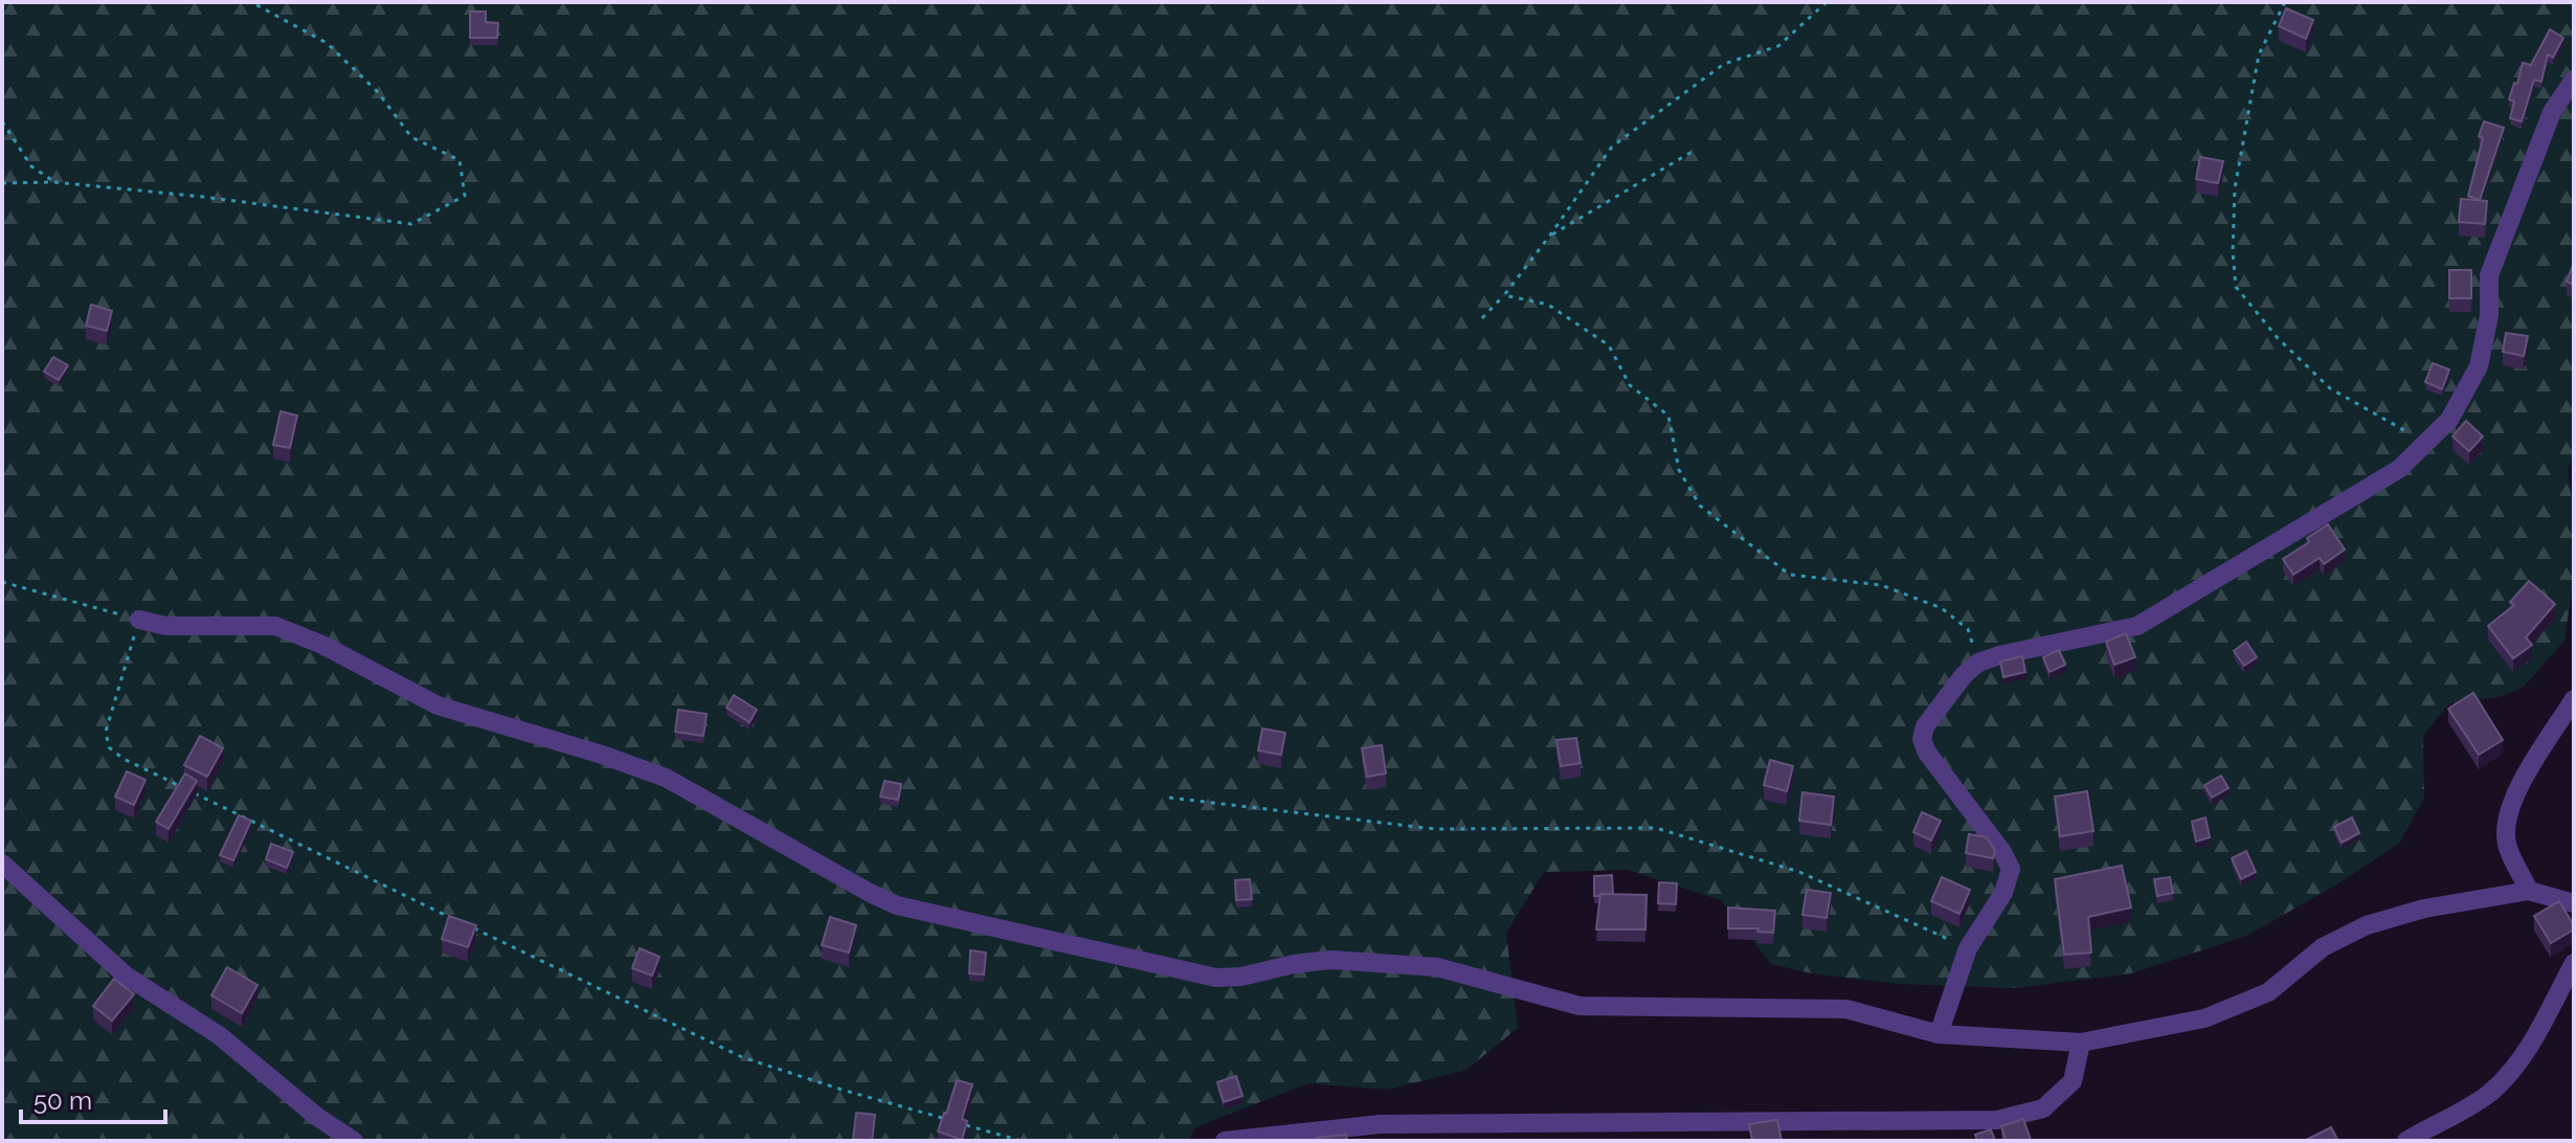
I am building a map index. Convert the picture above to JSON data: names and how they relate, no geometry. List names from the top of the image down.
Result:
{
  "scale_bar": "50 m"
}
